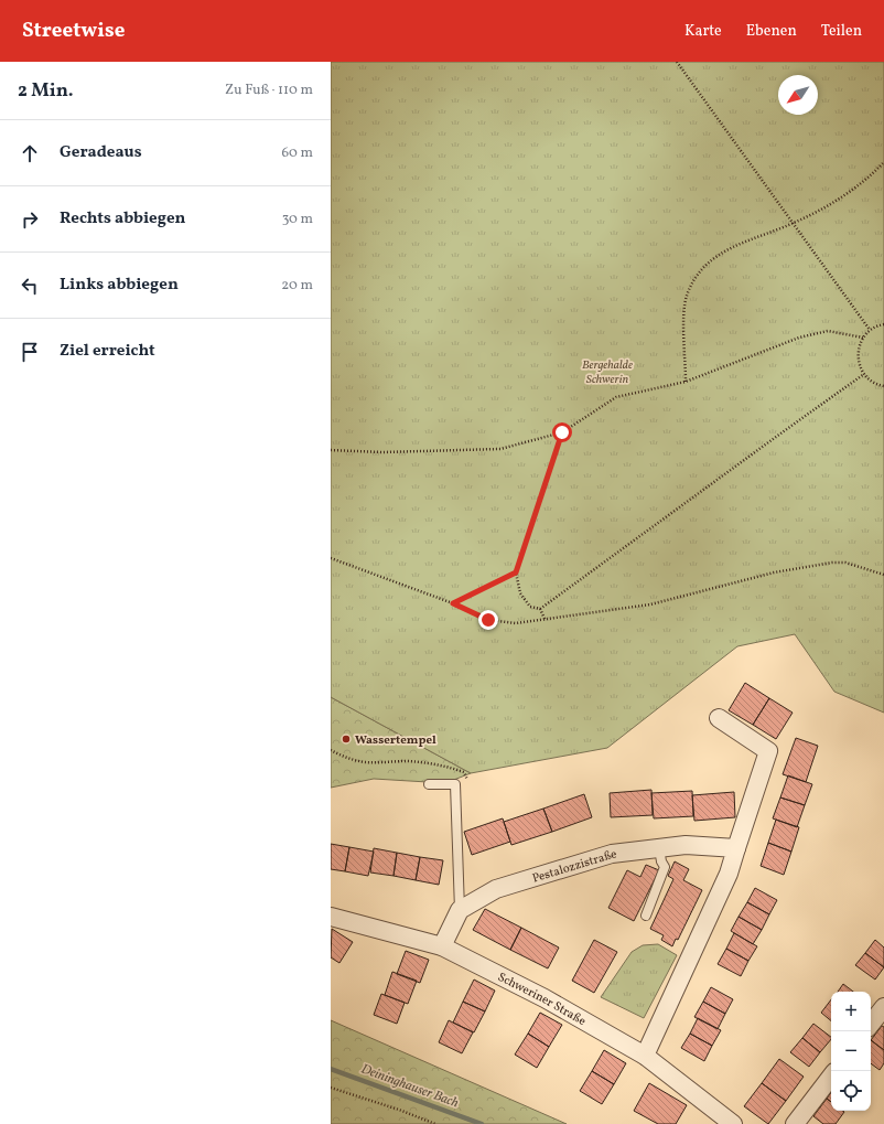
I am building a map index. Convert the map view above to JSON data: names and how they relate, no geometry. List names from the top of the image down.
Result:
{
  "streets": {
    "street": ["Pestalozzistraße", "Schweriner Straße"]
  },
  "water": ["Deininghauser Bach"],
  "parks": ["Bergehalde Schwerin"],
  "places": ["Wassertempel"],
  "north": "bottom left",
  "page": {
    "header": "Streetwise",
    "nav": ["Karte", "Ebenen", "Teilen"],
    "heading": ["2 Min.", "Zu Fuß · 110 m"],
    "list": [
      ["Geradeaus", "60 m"],
      ["Rechts abbiegen", "30 m"],
      ["Links abbiegen", "20 m"],
      "Ziel erreicht"
    ],
    "map_buttons": ["+", "−"]
  }
}
